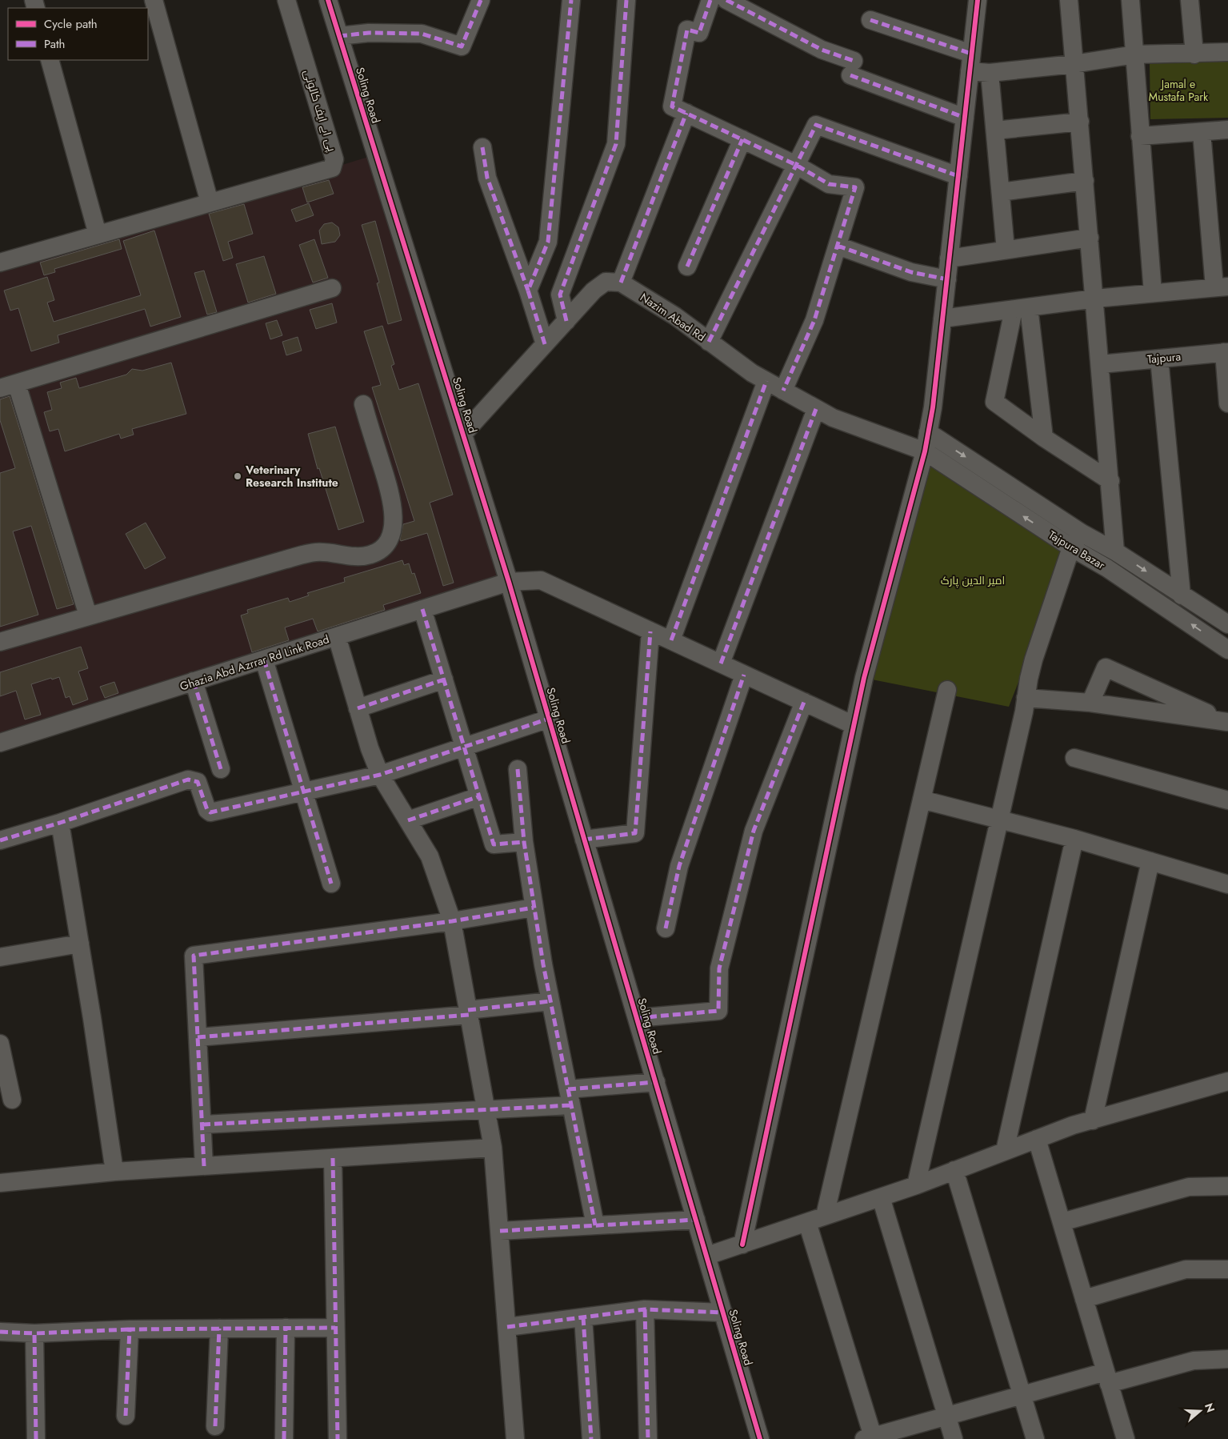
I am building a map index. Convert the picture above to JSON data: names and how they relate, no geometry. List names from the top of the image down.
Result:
{
  "streets": {
    "street": [
      "Soling Road",
      "پی اے ایف کالونی",
      "Nazim Abad Rd",
      "Tajpura",
      "Tajpura Bazar",
      "Ghazia Abd Azrrar Rd Link Road"
    ]
  },
  "crossings": [
    ["Soling Road", "Ghazia Abd Azrrar Rd Link Road"],
    ["Nazim Abad Rd", "Tajpura Bazar"]
  ],
  "parks": ["Jamal e Mustafa Park", "امیر الدین پارک"],
  "places": ["Veterinary Research Institute"],
  "legend": ["Cycle path", "Path"],
  "north": "right"
}
